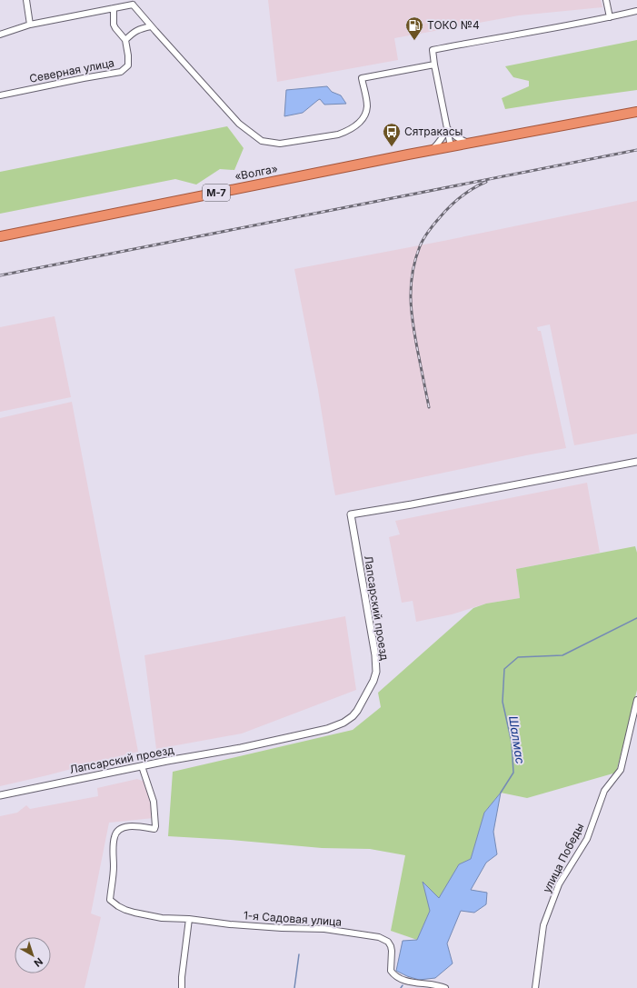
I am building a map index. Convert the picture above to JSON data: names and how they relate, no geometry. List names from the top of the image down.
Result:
{
  "streets": {
    "highway": ["«Волга»", "М-7"],
    "street": [
      "Северная улица",
      "Лапсарский проезд",
      "улица Победы",
      "1-я Садовая улица"
    ]
  },
  "crossings": [
    ["Лапсарский проезд", "1-я Садовая улица"]
  ],
  "water": ["Шалмас"],
  "places": {
    "fuel station": ["ТОКО №4"],
    "bus stop": ["Сятракасы"]
  },
  "north": "bottom right"
}
